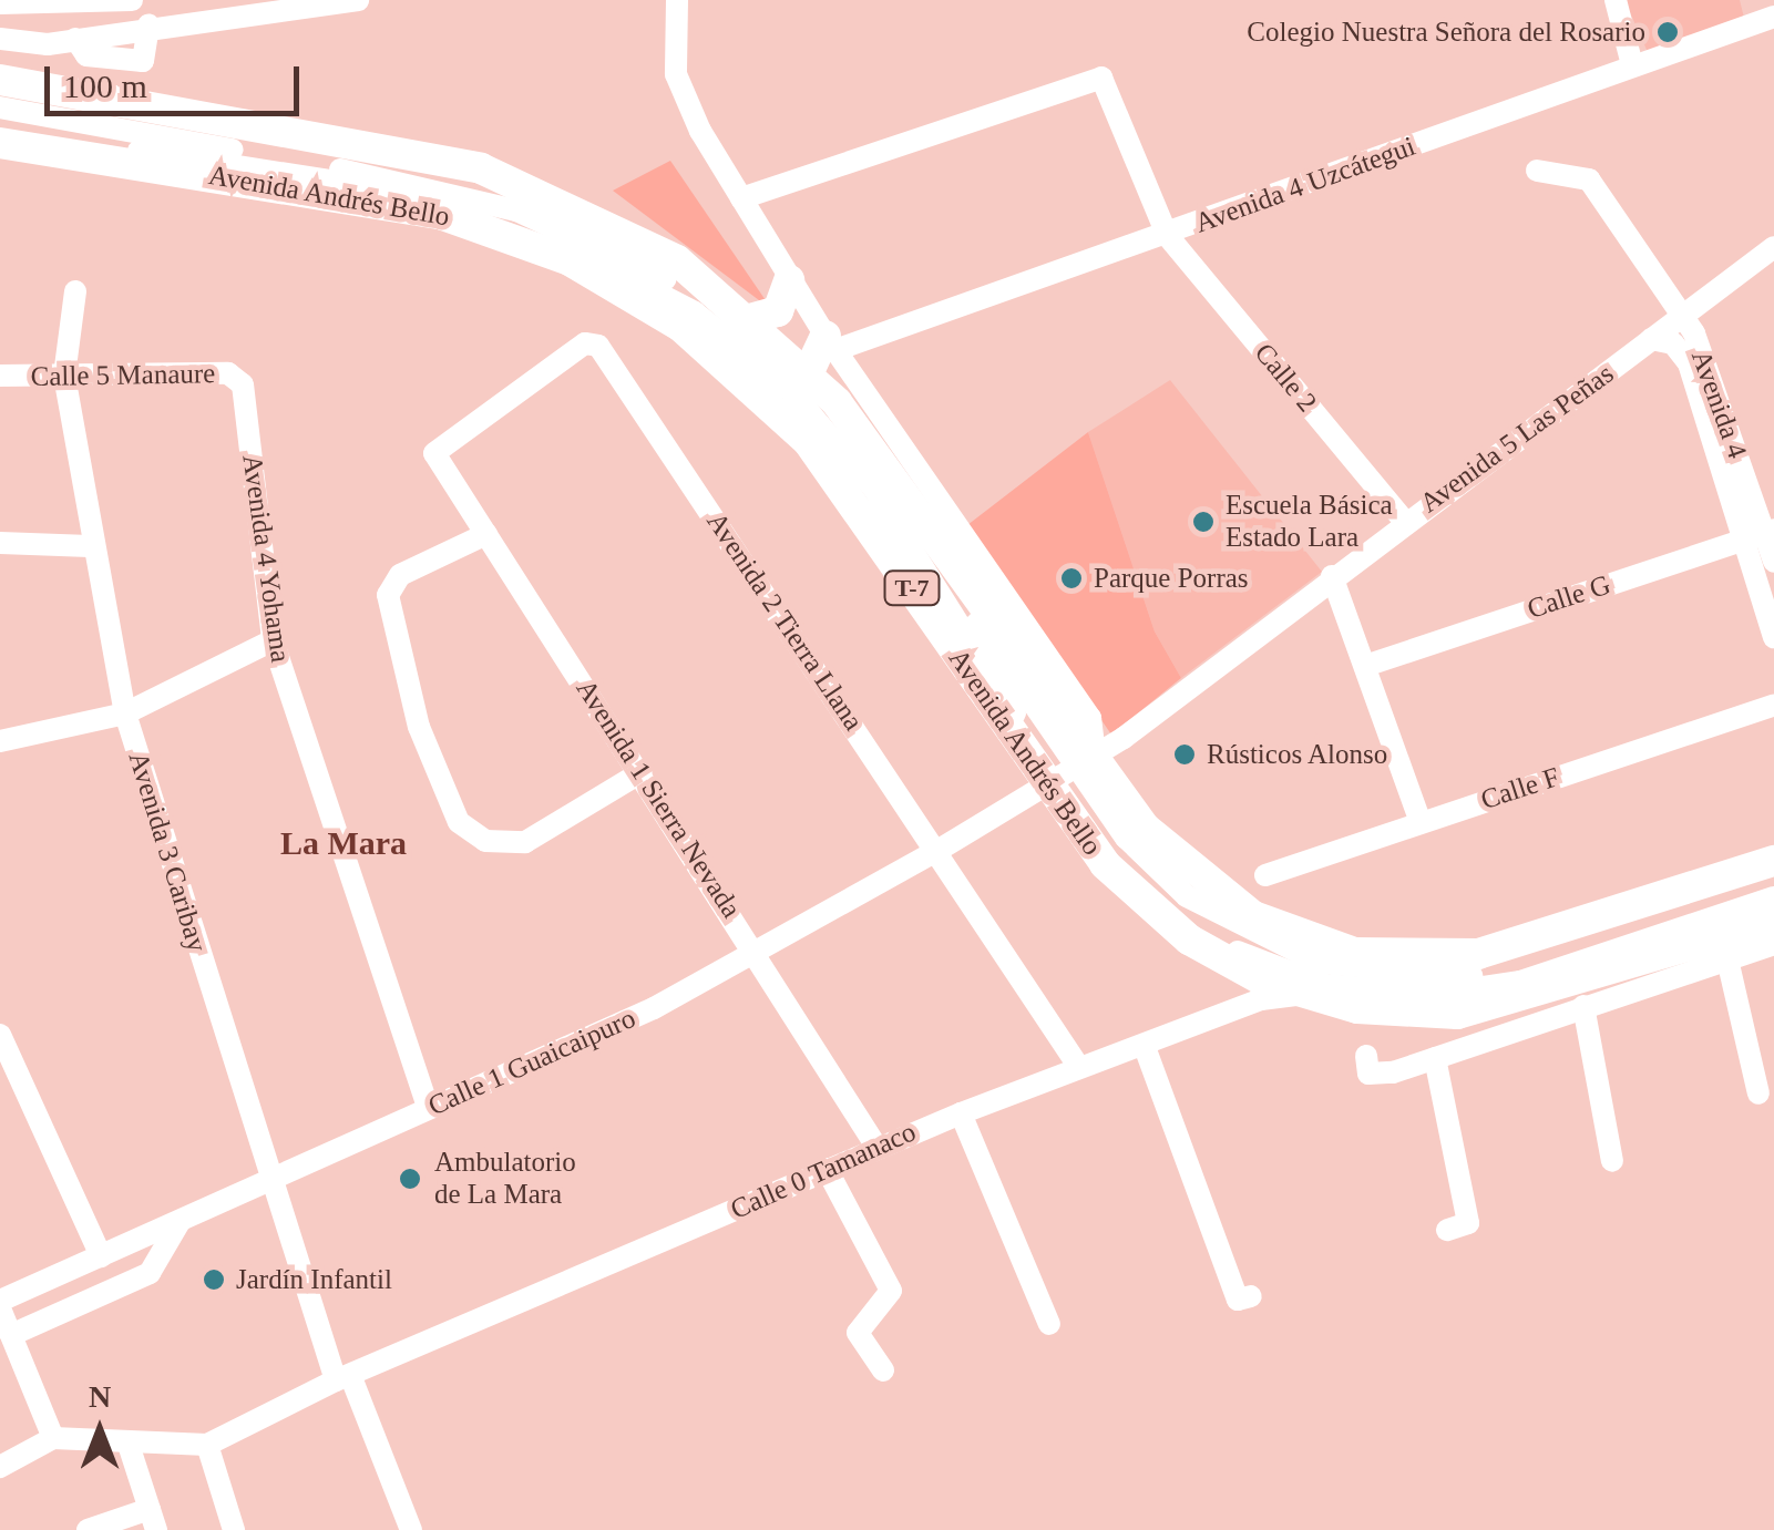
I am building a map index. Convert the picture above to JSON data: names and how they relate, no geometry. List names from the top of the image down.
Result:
{
  "streets": {
    "highway": ["Avenida Andrés Bello", "T-7"],
    "street": [
      "Avenida 4 Uzcátegui",
      "Calle 5 Manaure",
      "Calle 2",
      "Avenida 4",
      "Avenida 5 Las Peñas",
      "Avenida 4 Yohama",
      "Calle G",
      "Avenida 2 Tierra Llana",
      "Calle F",
      "Avenida 1 Sierra Nevada",
      "Avenida 3 Caribay",
      "Calle 1 Guaicaipuro",
      "Calle 0 Tamanaco"
    ]
  },
  "crossings": [
    ["Avenida 4 Uzcátegui", "Avenida Andrés Bello"],
    ["Avenida 4 Uzcátegui", "Calle 2"],
    ["Avenida Andrés Bello", "Avenida 5 Las Peñas"],
    ["Avenida Andrés Bello", "Calle 1 Guaicaipuro"],
    ["Avenida Andrés Bello", "Calle 0 Tamanaco"],
    ["Calle 5 Manaure", "Avenida 4 Yohama"],
    ["Calle 5 Manaure", "Avenida 3 Caribay"],
    ["Calle 2", "Avenida 5 Las Peñas"],
    ["Avenida 4", "Avenida 5 Las Peñas"],
    ["Avenida 4", "Calle G"],
    ["Avenida 5 Las Peñas", "Calle 1 Guaicaipuro"],
    ["Avenida 4 Yohama", "Calle 1 Guaicaipuro"],
    ["Avenida 2 Tierra Llana", "Avenida 1 Sierra Nevada"],
    ["Avenida 2 Tierra Llana", "Calle 1 Guaicaipuro"],
    ["Avenida 2 Tierra Llana", "Calle 0 Tamanaco"],
    ["Avenida 1 Sierra Nevada", "Calle 1 Guaicaipuro"],
    ["Avenida 1 Sierra Nevada", "Calle 0 Tamanaco"],
    ["Avenida 3 Caribay", "Calle 1 Guaicaipuro"],
    ["Avenida 3 Caribay", "Calle 0 Tamanaco"]
  ],
  "districts": ["La Mara"],
  "places": [
    "Colegio Nuestra Señora del Rosario",
    "Escuela Básica Estado Lara",
    "Parque Porras",
    "Rústicos Alonso",
    "Ambulatorio de La Mara",
    "Jardín Infantil"
  ],
  "scale_bar": "100 m",
  "north": "top"
}
